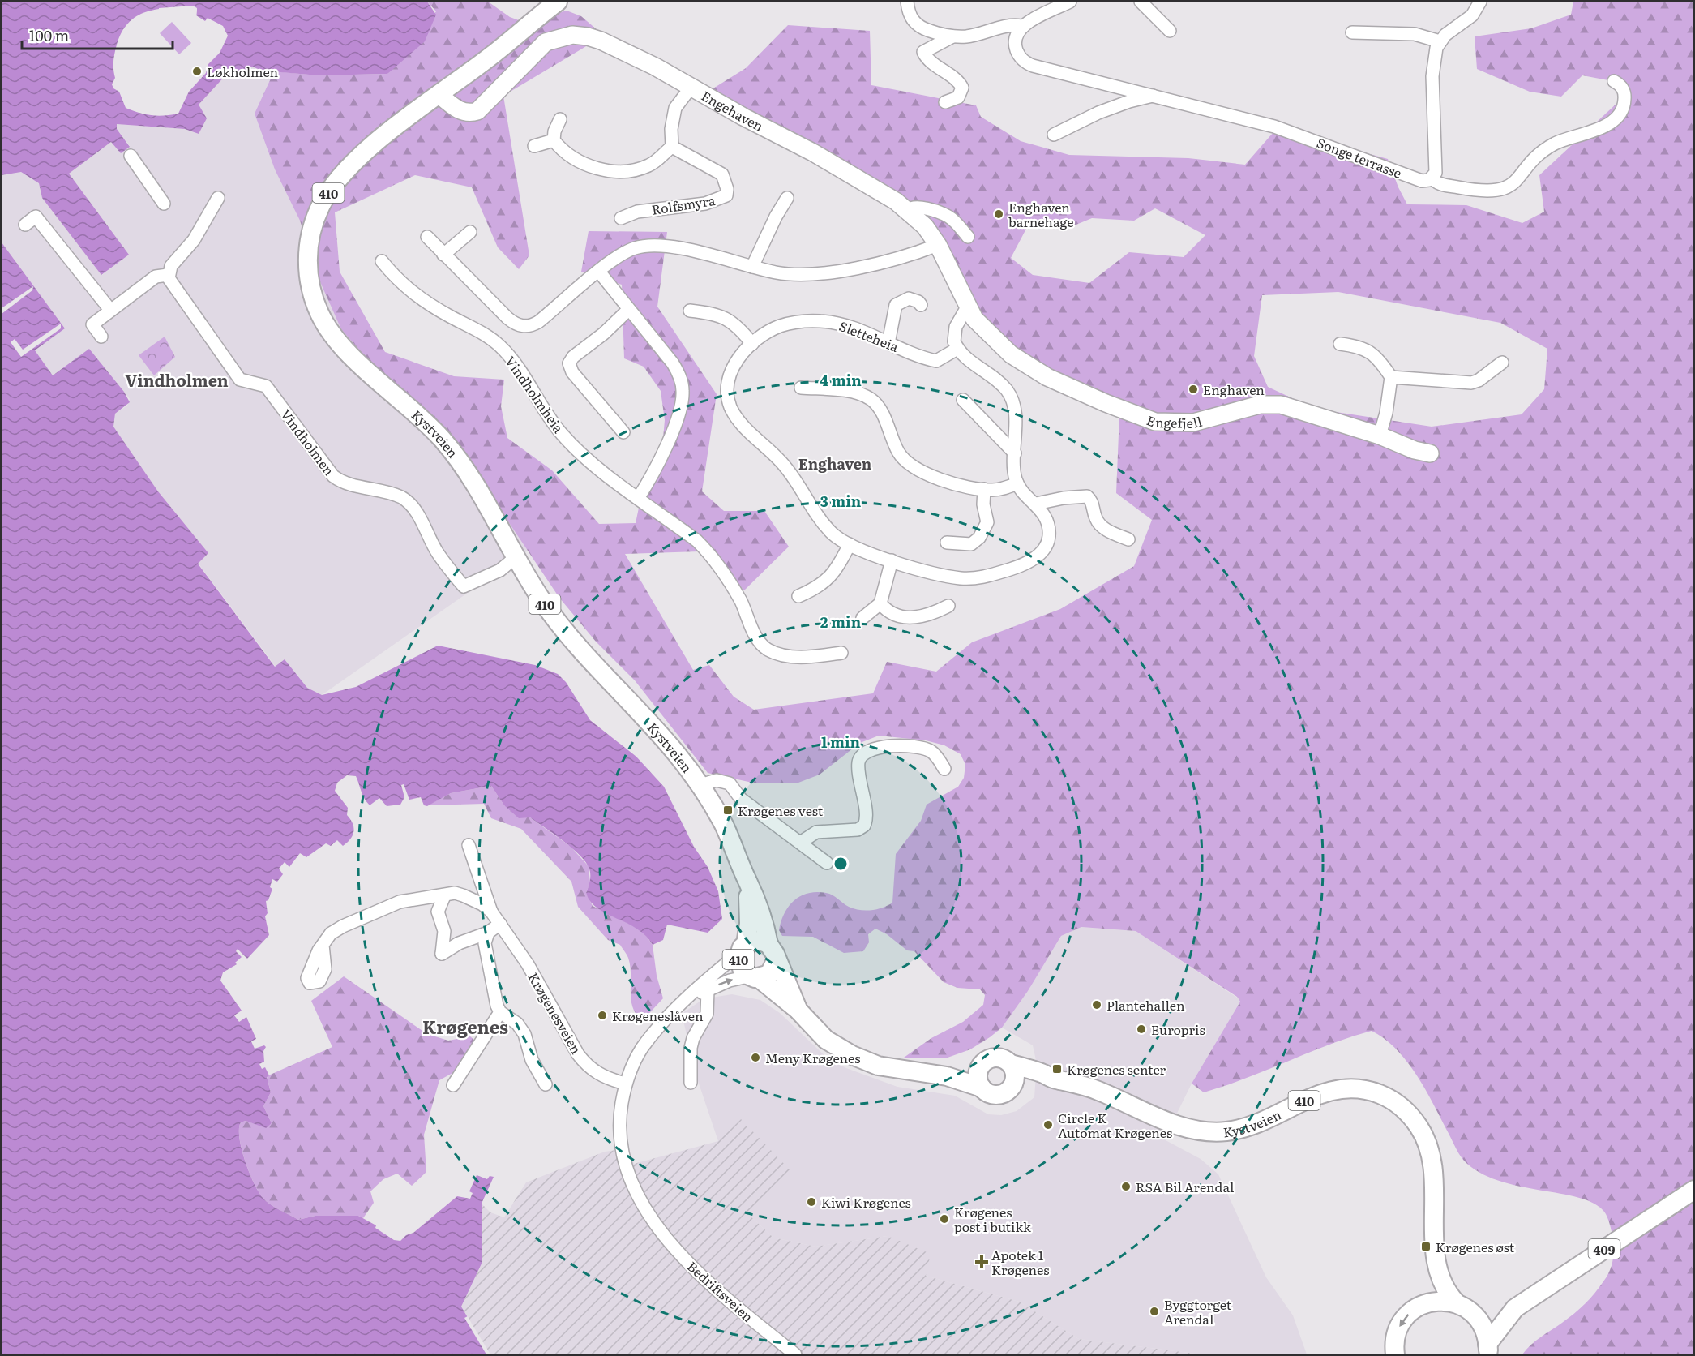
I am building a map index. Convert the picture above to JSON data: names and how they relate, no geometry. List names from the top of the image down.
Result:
{
  "streets": {
    "main road": ["410", "Kystveien", "409"],
    "street": [
      "Engehaven",
      "Songe terrasse",
      "Rolfsmyra",
      "Sletteheia",
      "Vindholmheia",
      "Engefjell",
      "Vindholmen",
      "Krøgenesveien",
      "Bedriftsveien"
    ]
  },
  "crossings": [
    ["Engehaven", "Engefjell"],
    ["Engehaven", "Kystveien"],
    ["410", "Kystveien"],
    ["410", "Bedriftsveien"],
    ["Kystveien", "Vindholmen"],
    ["Kystveien", "409"],
    ["Kystveien", "Bedriftsveien"],
    ["Krøgenesveien", "Bedriftsveien"]
  ],
  "districts": ["Vindholmen", "Enghaven", "Krøgenes"],
  "places": {
    "other": [
      "Løkholmen",
      "Enghaven barnehage",
      "Enghaven",
      "Plantehallen",
      "Krøgeneslåven",
      "Europris",
      "Meny Krøgenes",
      "Circle K Automat Krøgenes",
      "RSA Bil Arendal",
      "Kiwi Krøgenes",
      "Krøgenes post i butikk",
      "Byggtorget Arendal"
    ],
    "transit": ["Krøgenes vest", "Krøgenes senter", "Krøgenes øst"],
    "health": ["Apotek 1 Krøgenes"]
  },
  "scale_bar": "100 m",
  "rings": [
    "4 min",
    "3 min",
    "2 min",
    "1 min"
  ]
}
